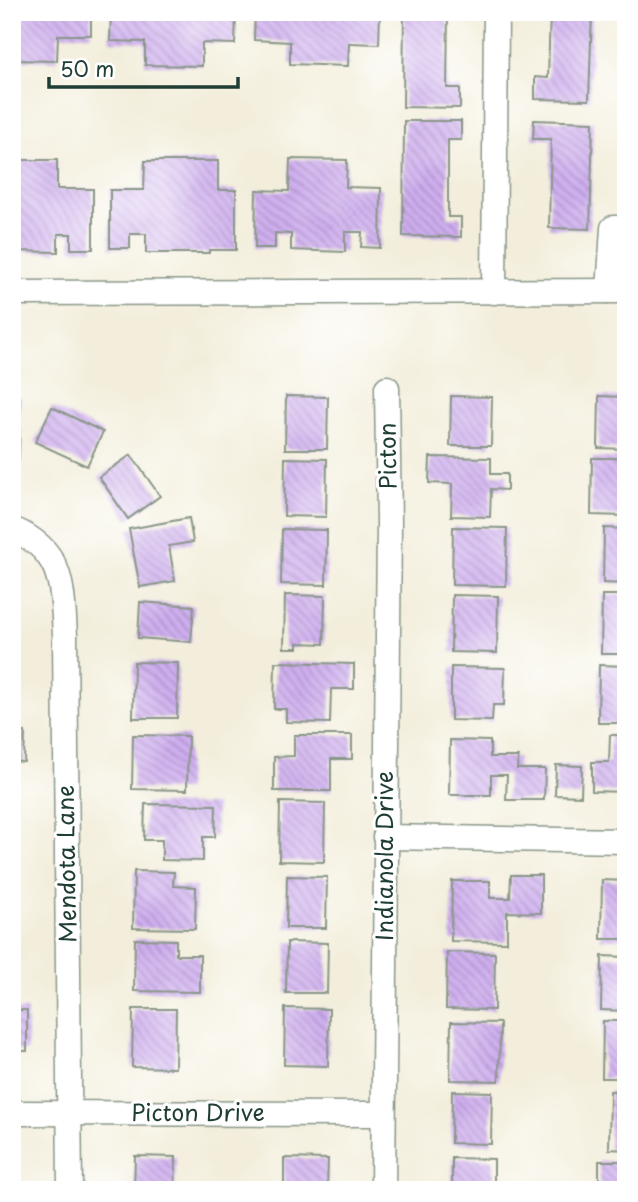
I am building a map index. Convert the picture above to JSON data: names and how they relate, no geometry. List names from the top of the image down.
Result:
{
  "streets": {
    "street": [
      "Picton",
      "Indianola Drive",
      "Mendota Lane",
      "Picton Drive"
    ]
  },
  "crossings": [
    ["Picton", "Indianola Drive"],
    ["Indianola Drive", "Picton Drive"],
    ["Mendota Lane", "Picton Drive"]
  ],
  "scale_bar": "50 m"
}
